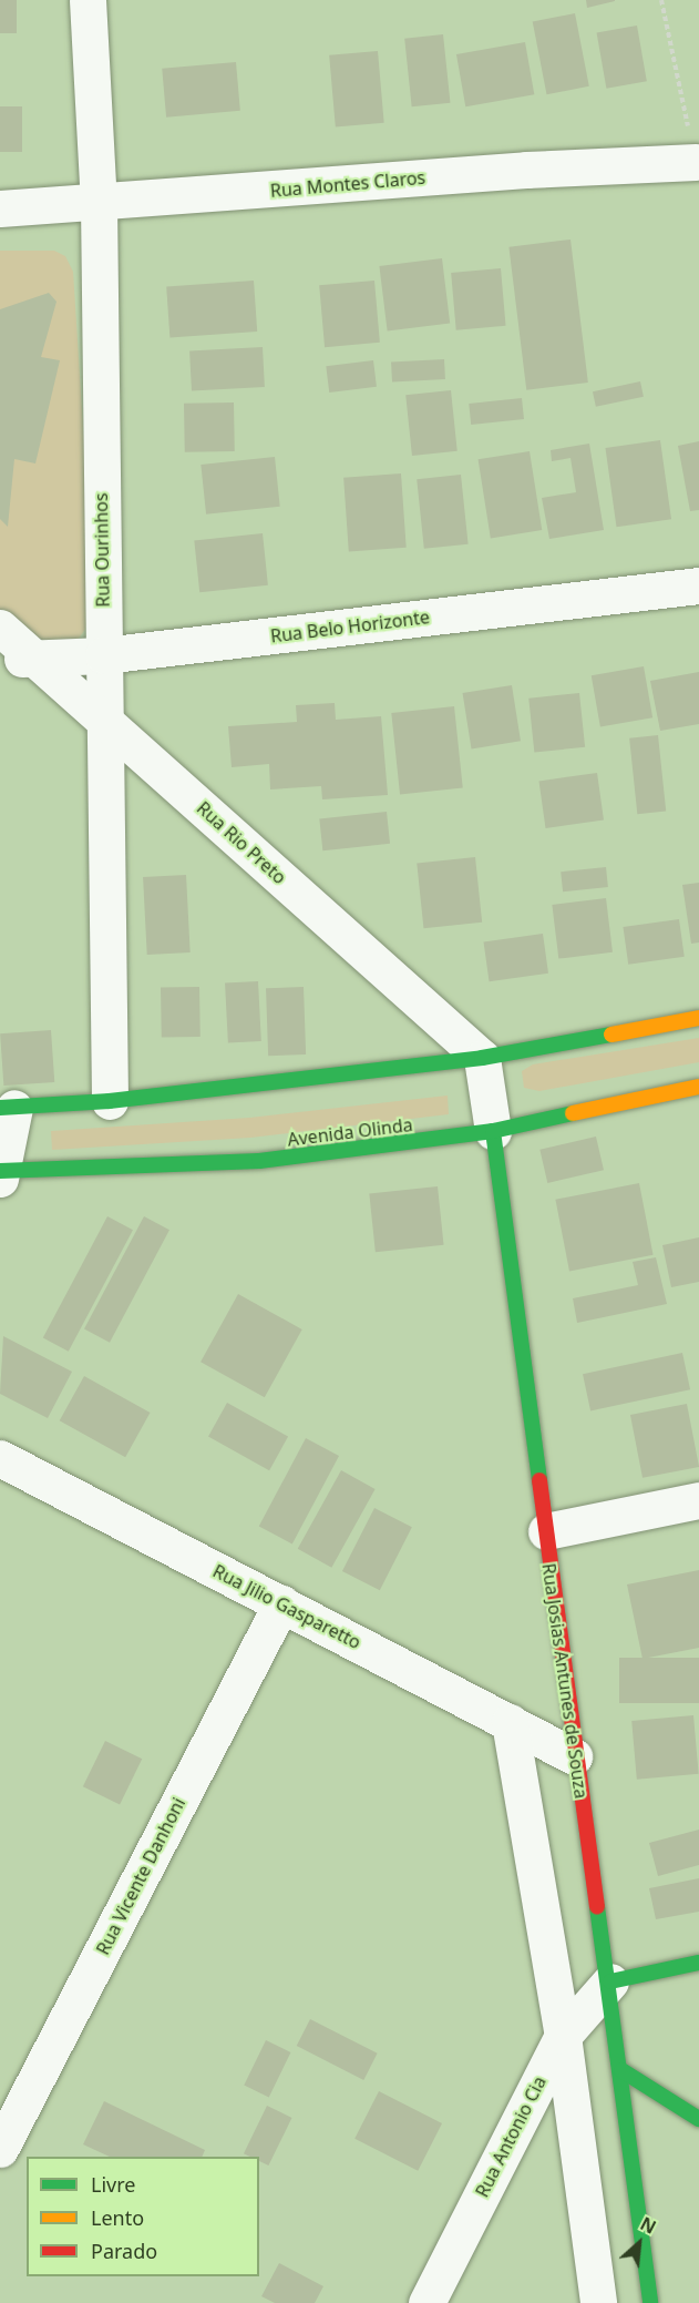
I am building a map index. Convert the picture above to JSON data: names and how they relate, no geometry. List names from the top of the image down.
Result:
{
  "streets": {
    "street": [
      "Rua Montes Claros",
      "Rua Ourinhos",
      "Rua Belo Horizonte",
      "Rua Rio Preto",
      "Avenida Olinda",
      "Rua Jilio Gasparetto",
      "Rua Josias Antunes de Souza",
      "Rua Vicente Danhoni",
      "Rua Antonio Cia"
    ]
  },
  "crossings": [
    ["Rua Montes Claros", "Rua Ourinhos"],
    ["Rua Ourinhos", "Rua Belo Horizonte"],
    ["Rua Ourinhos", "Rua Rio Preto"],
    ["Rua Belo Horizonte", "Rua Rio Preto"],
    ["Rua Rio Preto", "Rua Josias Antunes de Souza"],
    ["Avenida Olinda", "Rua Josias Antunes de Souza"],
    ["Rua Jilio Gasparetto", "Rua Josias Antunes de Souza"],
    ["Rua Jilio Gasparetto", "Rua Vicente Danhoni"],
    ["Rua Josias Antunes de Souza", "Rua Antonio Cia"]
  ],
  "legend": ["Livre", "Lento", "Parado"],
  "north": "top right"
}
